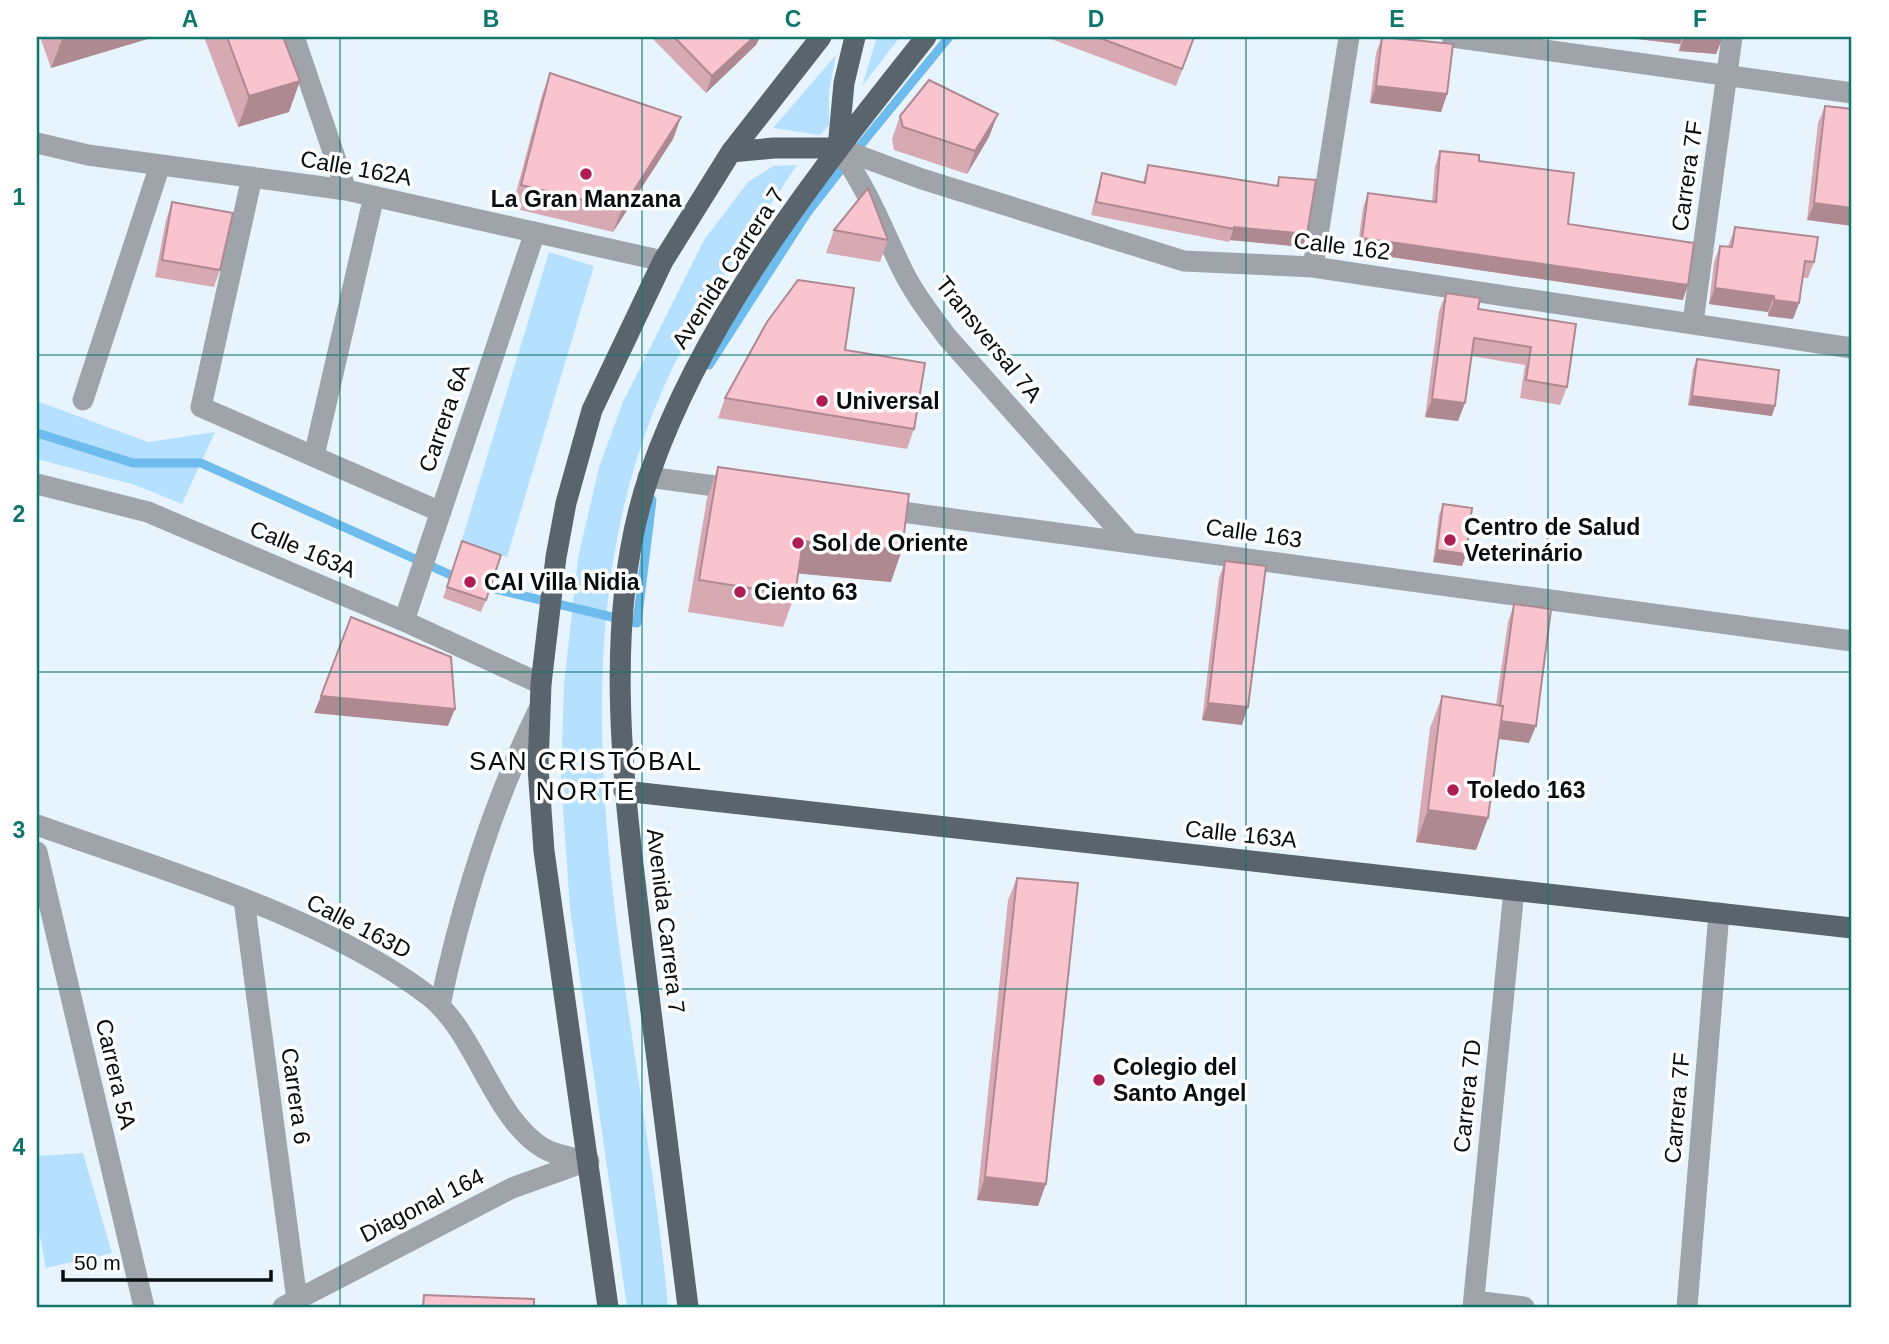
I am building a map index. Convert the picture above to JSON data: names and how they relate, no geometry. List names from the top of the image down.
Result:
{
  "streets": {
    "main road": ["Avenida Carrera 7", "Calle 163A"],
    "street": [
      "Calle 162A",
      "Carrera 7F",
      "Calle 162",
      "Transversal 7A",
      "Carrera 6A",
      "Calle 163",
      "Calle 163D",
      "Carrera 5A",
      "Carrera 6",
      "Carrera 7D",
      "Diagonal 164"
    ]
  },
  "crossings": [
    ["Calle 162A", "Carrera 6A"],
    ["Carrera 7F", "Calle 162"],
    ["Carrera 7F", "Calle 163A"],
    ["Calle 162", "Avenida Carrera 7"],
    ["Calle 162", "Transversal 7A"],
    ["Avenida Carrera 7", "Transversal 7A"],
    ["Avenida Carrera 7", "Calle 163A"],
    ["Transversal 7A", "Calle 163"],
    ["Carrera 6A", "Calle 163A"],
    ["Calle 163A", "Carrera 7D"],
    ["Calle 163D", "Carrera 6"],
    ["Calle 163D", "Diagonal 164"],
    ["Carrera 6", "Diagonal 164"]
  ],
  "districts": ["SAN CRISTÓBAL NORTE"],
  "places": [
    "La Gran Manzana",
    "Universal",
    "Centro de Salud Veterinário",
    "Sol de Oriente",
    "CAI Villa Nidia",
    "Ciento 63",
    "Toledo 163",
    "Colegio del Santo Angel"
  ],
  "scale_bar": "50 m",
  "grid": {
    "columns": [
      "A",
      "B",
      "C",
      "D",
      "E",
      "F"
    ],
    "rows": [
      "1",
      "2",
      "3",
      "4"
    ]
  }
}
